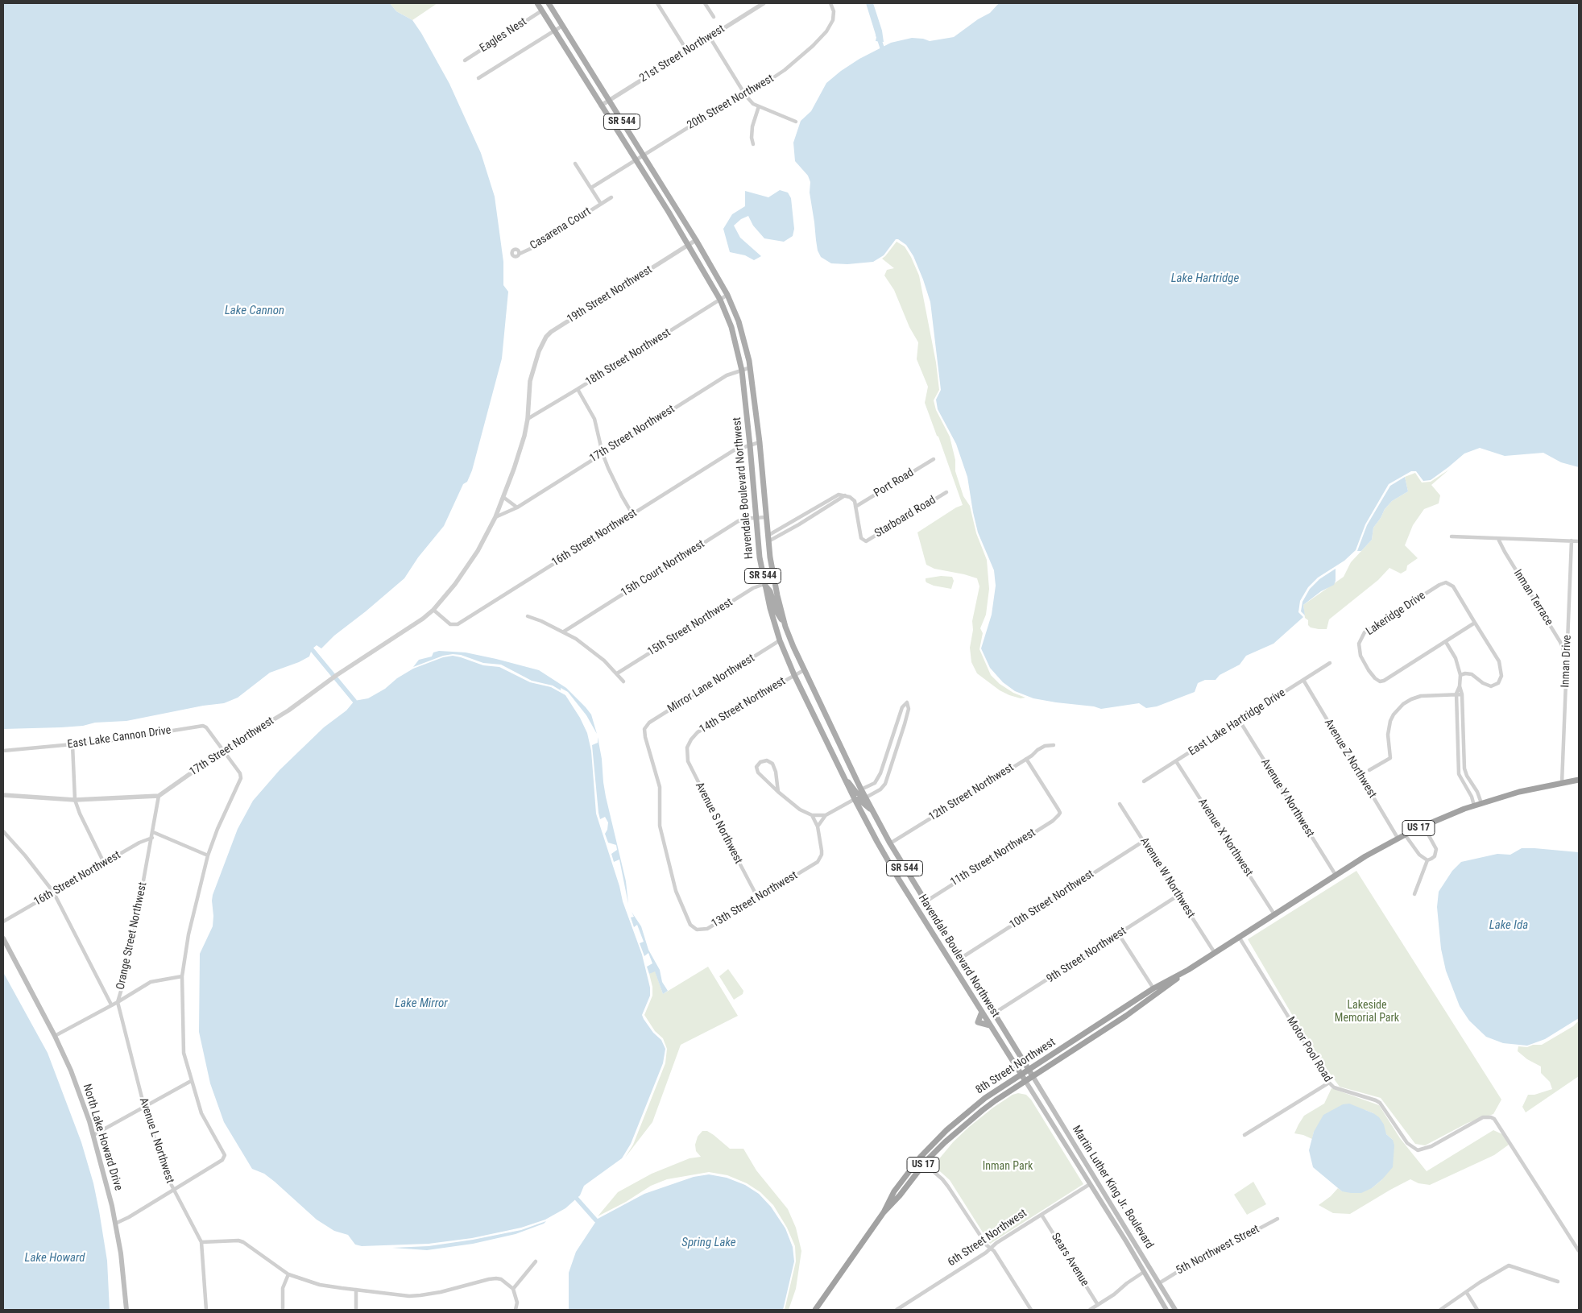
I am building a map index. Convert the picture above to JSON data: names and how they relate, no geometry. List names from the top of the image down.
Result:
{
  "streets": {
    "highway": ["US 17", "8th Street Northwest"],
    "main road": [
      "SR 544",
      "Havendale Boulevard Northwest",
      "North Lake Howard Drive",
      "Martin Luther King Jr. Boulevard"
    ],
    "street": [
      "Eagles Nest",
      "21st Street Northwest",
      "20th Street Northwest",
      "Casarena Court",
      "19th Street Northwest",
      "18th Street Northwest",
      "17th Street Northwest",
      "Port Road",
      "Starboard Road",
      "16th Street Northwest",
      "15th Court Northwest",
      "Inman Terrace",
      "Lakeridge Drive",
      "15th Street Northwest",
      "Inman Drive",
      "Mirror Lane Northwest",
      "14th Street Northwest",
      "East Lake Hartridge Drive",
      "East Lake Cannon Drive",
      "Avenue Z Northwest",
      "12th Street Northwest",
      "Avenue Y Northwest",
      "Avenue S Northwest",
      "Avenue X Northwest",
      "11th Street Northwest",
      "Avenue W Northwest",
      "13th Street Northwest",
      "10th Street Northwest",
      "Orange Street Northwest",
      "9th Street Northwest",
      "Motor Pool Road",
      "Avenue L Northwest",
      "6th Street Northwest",
      "5th Northwest Street",
      "Sears Avenue"
    ]
  },
  "crossings": [
    ["Eagles Nest", "Havendale Boulevard Northwest"],
    ["21st Street Northwest", "Havendale Boulevard Northwest"],
    ["20th Street Northwest", "Casarena Court"],
    ["20th Street Northwest", "Havendale Boulevard Northwest"],
    ["19th Street Northwest", "18th Street Northwest"],
    ["19th Street Northwest", "17th Street Northwest"],
    ["19th Street Northwest", "Havendale Boulevard Northwest"],
    ["18th Street Northwest", "Havendale Boulevard Northwest"],
    ["17th Street Northwest", "Havendale Boulevard Northwest"],
    ["17th Street Northwest", "16th Street Northwest"],
    ["17th Street Northwest", "East Lake Cannon Drive"],
    ["Port Road", "Starboard Road"],
    ["Havendale Boulevard Northwest", "16th Street Northwest"],
    ["Havendale Boulevard Northwest", "15th Court Northwest"],
    ["Havendale Boulevard Northwest", "15th Street Northwest"],
    ["Havendale Boulevard Northwest", "Mirror Lane Northwest"],
    ["Havendale Boulevard Northwest", "14th Street Northwest"],
    ["Havendale Boulevard Northwest", "12th Street Northwest"],
    ["Havendale Boulevard Northwest", "11th Street Northwest"],
    ["Havendale Boulevard Northwest", "10th Street Northwest"],
    ["Havendale Boulevard Northwest", "9th Street Northwest"],
    ["Havendale Boulevard Northwest", "8th Street Northwest"],
    ["Havendale Boulevard Northwest", "Martin Luther King Jr. Boulevard"],
    ["16th Street Northwest", "Orange Street Northwest"],
    ["Inman Terrace", "Inman Drive"],
    ["Inman Drive", "US 17"],
    ["Mirror Lane Northwest", "13th Street Northwest"],
    ["14th Street Northwest", "Avenue S Northwest"],
    ["East Lake Hartridge Drive", "Avenue Z Northwest"],
    ["East Lake Hartridge Drive", "Avenue Y Northwest"],
    ["East Lake Hartridge Drive", "Avenue X Northwest"],
    ["Avenue Z Northwest", "US 17"],
    ["12th Street Northwest", "11th Street Northwest"],
    ["Avenue Y Northwest", "US 17"],
    ["Avenue S Northwest", "13th Street Northwest"],
    ["US 17", "Avenue X Northwest"],
    ["US 17", "Motor Pool Road"],
    ["US 17", "8th Street Northwest"],
    ["Avenue W Northwest", "10th Street Northwest"],
    ["Avenue W Northwest", "9th Street Northwest"],
    ["Avenue W Northwest", "8th Street Northwest"],
    ["Orange Street Northwest", "Avenue L Northwest"],
    ["Motor Pool Road", "8th Street Northwest"],
    ["8th Street Northwest", "Martin Luther King Jr. Boulevard"],
    ["Martin Luther King Jr. Boulevard", "6th Street Northwest"],
    ["Martin Luther King Jr. Boulevard", "5th Northwest Street"],
    ["6th Street Northwest", "Sears Avenue"]
  ],
  "water": [
    "Lake Hartridge",
    "Lake Cannon",
    "Lake Ida",
    "Lake Mirror",
    "Spring Lake",
    "Lake Howard"
  ],
  "parks": ["Lakeside Memorial Park", "Inman Park"]
}
